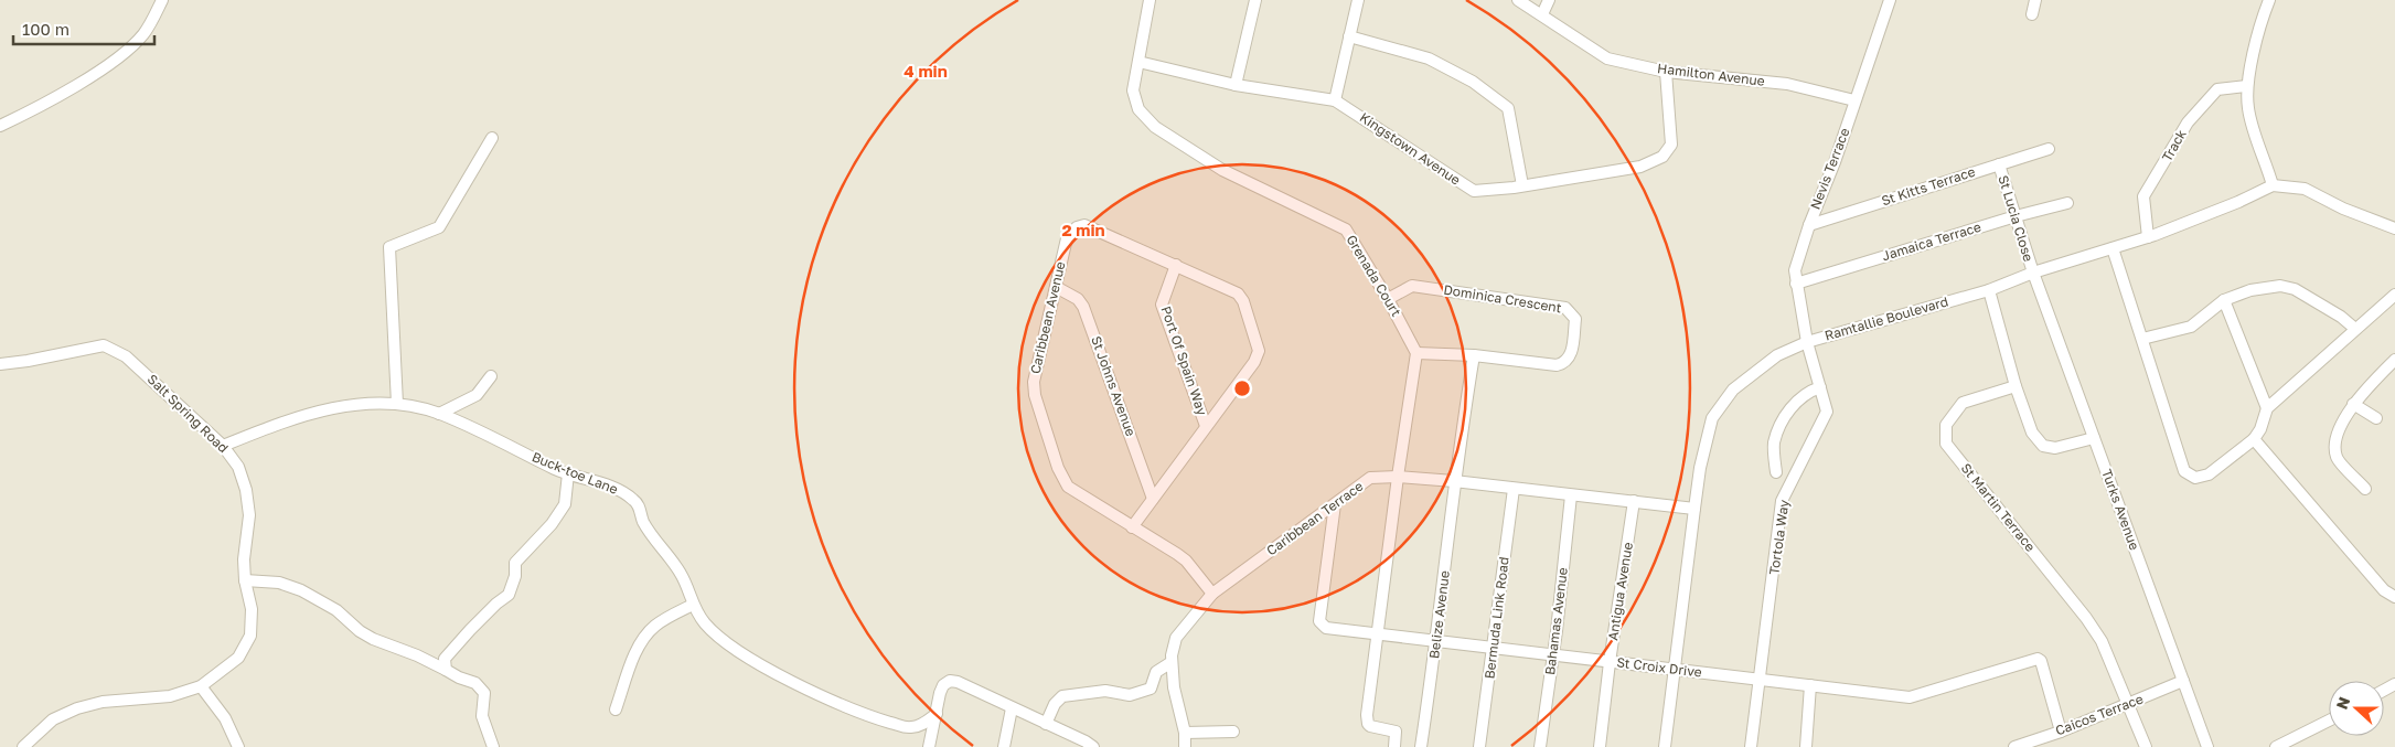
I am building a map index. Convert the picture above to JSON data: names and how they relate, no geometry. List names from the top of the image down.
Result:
{
  "streets": {
    "street": [
      "Hamilton Avenue",
      "Track",
      "Kingstown Avenue",
      "Nevis Terrace",
      "St Kitts Terrace",
      "St Lucia Close",
      "Jamaica Terrace",
      "Grenada Court",
      "Dominica Crescent",
      "Caribbean Avenue",
      "Ramtallie Boulevard",
      "Port Of Spain Way",
      "St Johns Avenue",
      "Salt Spring Road",
      "Buck-toe Lane",
      "St Martin Terrace",
      "Turks Avenue",
      "Caribbean Terrace",
      "Tortola Way",
      "Antigua Avenue",
      "Belize Avenue",
      "Bermuda Link Road",
      "Bahamas Avenue",
      "St Croix Drive",
      "Caicos Terrace"
    ]
  },
  "crossings": [
    ["Hamilton Avenue", "Kingstown Avenue"],
    ["Hamilton Avenue", "Nevis Terrace"],
    ["Track", "Ramtallie Boulevard"],
    ["Kingstown Avenue", "Grenada Court"],
    ["Nevis Terrace", "St Kitts Terrace"],
    ["Nevis Terrace", "Jamaica Terrace"],
    ["Nevis Terrace", "Ramtallie Boulevard"],
    ["Nevis Terrace", "Tortola Way"],
    ["St Kitts Terrace", "St Lucia Close"],
    ["St Lucia Close", "Jamaica Terrace"],
    ["St Lucia Close", "Ramtallie Boulevard"],
    ["St Lucia Close", "Turks Avenue"],
    ["Grenada Court", "Dominica Crescent"],
    ["Caribbean Avenue", "Port Of Spain Way"],
    ["Caribbean Avenue", "St Johns Avenue"],
    ["Caribbean Avenue", "Caribbean Terrace"],
    ["Ramtallie Boulevard", "Turks Avenue"],
    ["Ramtallie Boulevard", "Caribbean Terrace"],
    ["Ramtallie Boulevard", "Tortola Way"],
    ["Ramtallie Boulevard", "St Croix Drive"],
    ["Salt Spring Road", "Buck-toe Lane"],
    ["St Martin Terrace", "Caicos Terrace"],
    ["Turks Avenue", "Caicos Terrace"],
    ["Caribbean Terrace", "Antigua Avenue"],
    ["Caribbean Terrace", "Belize Avenue"],
    ["Caribbean Terrace", "Bermuda Link Road"],
    ["Caribbean Terrace", "Bahamas Avenue"],
    ["Caribbean Terrace", "St Croix Drive"],
    ["Tortola Way", "St Croix Drive"],
    ["Antigua Avenue", "St Croix Drive"],
    ["Belize Avenue", "St Croix Drive"],
    ["Bermuda Link Road", "St Croix Drive"],
    ["Bahamas Avenue", "St Croix Drive"],
    ["St Croix Drive", "Caicos Terrace"]
  ],
  "scale_bar": "100 m",
  "north": "left",
  "rings": ["4 min", "2 min"]
}
